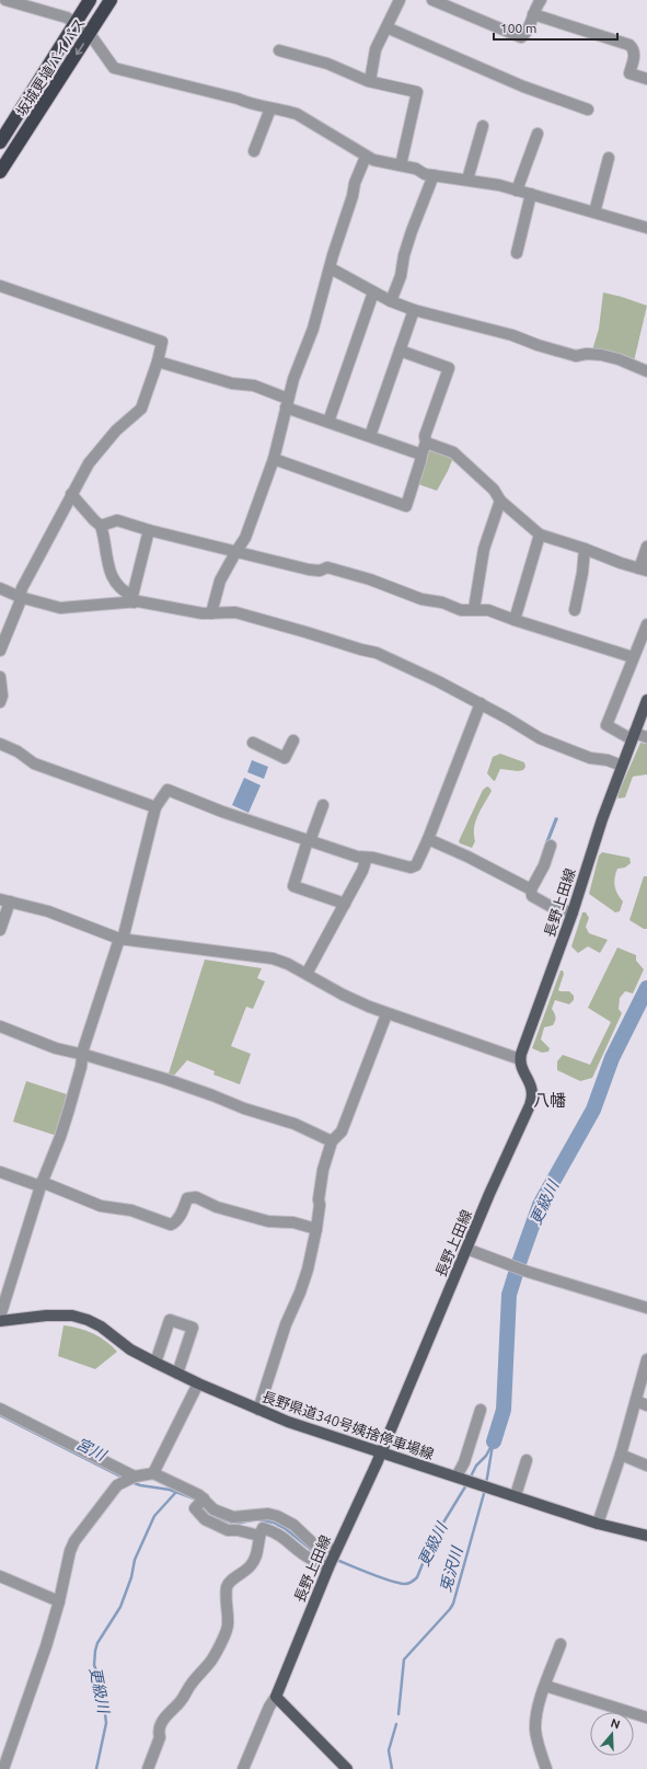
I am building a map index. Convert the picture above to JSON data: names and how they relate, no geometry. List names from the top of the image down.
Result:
{
  "streets": {
    "highway": ["坂城更埴バイパス"],
    "main road": ["長野上田線", "長野県道340号姨捨停車場線"]
  },
  "crossings": [
    ["長野上田線", "長野県道340号姨捨停車場線"]
  ],
  "districts": ["八幡"],
  "water": ["更級川", "宮川", "兎沢川"],
  "scale_bar": "100 m",
  "north": "top"
}
